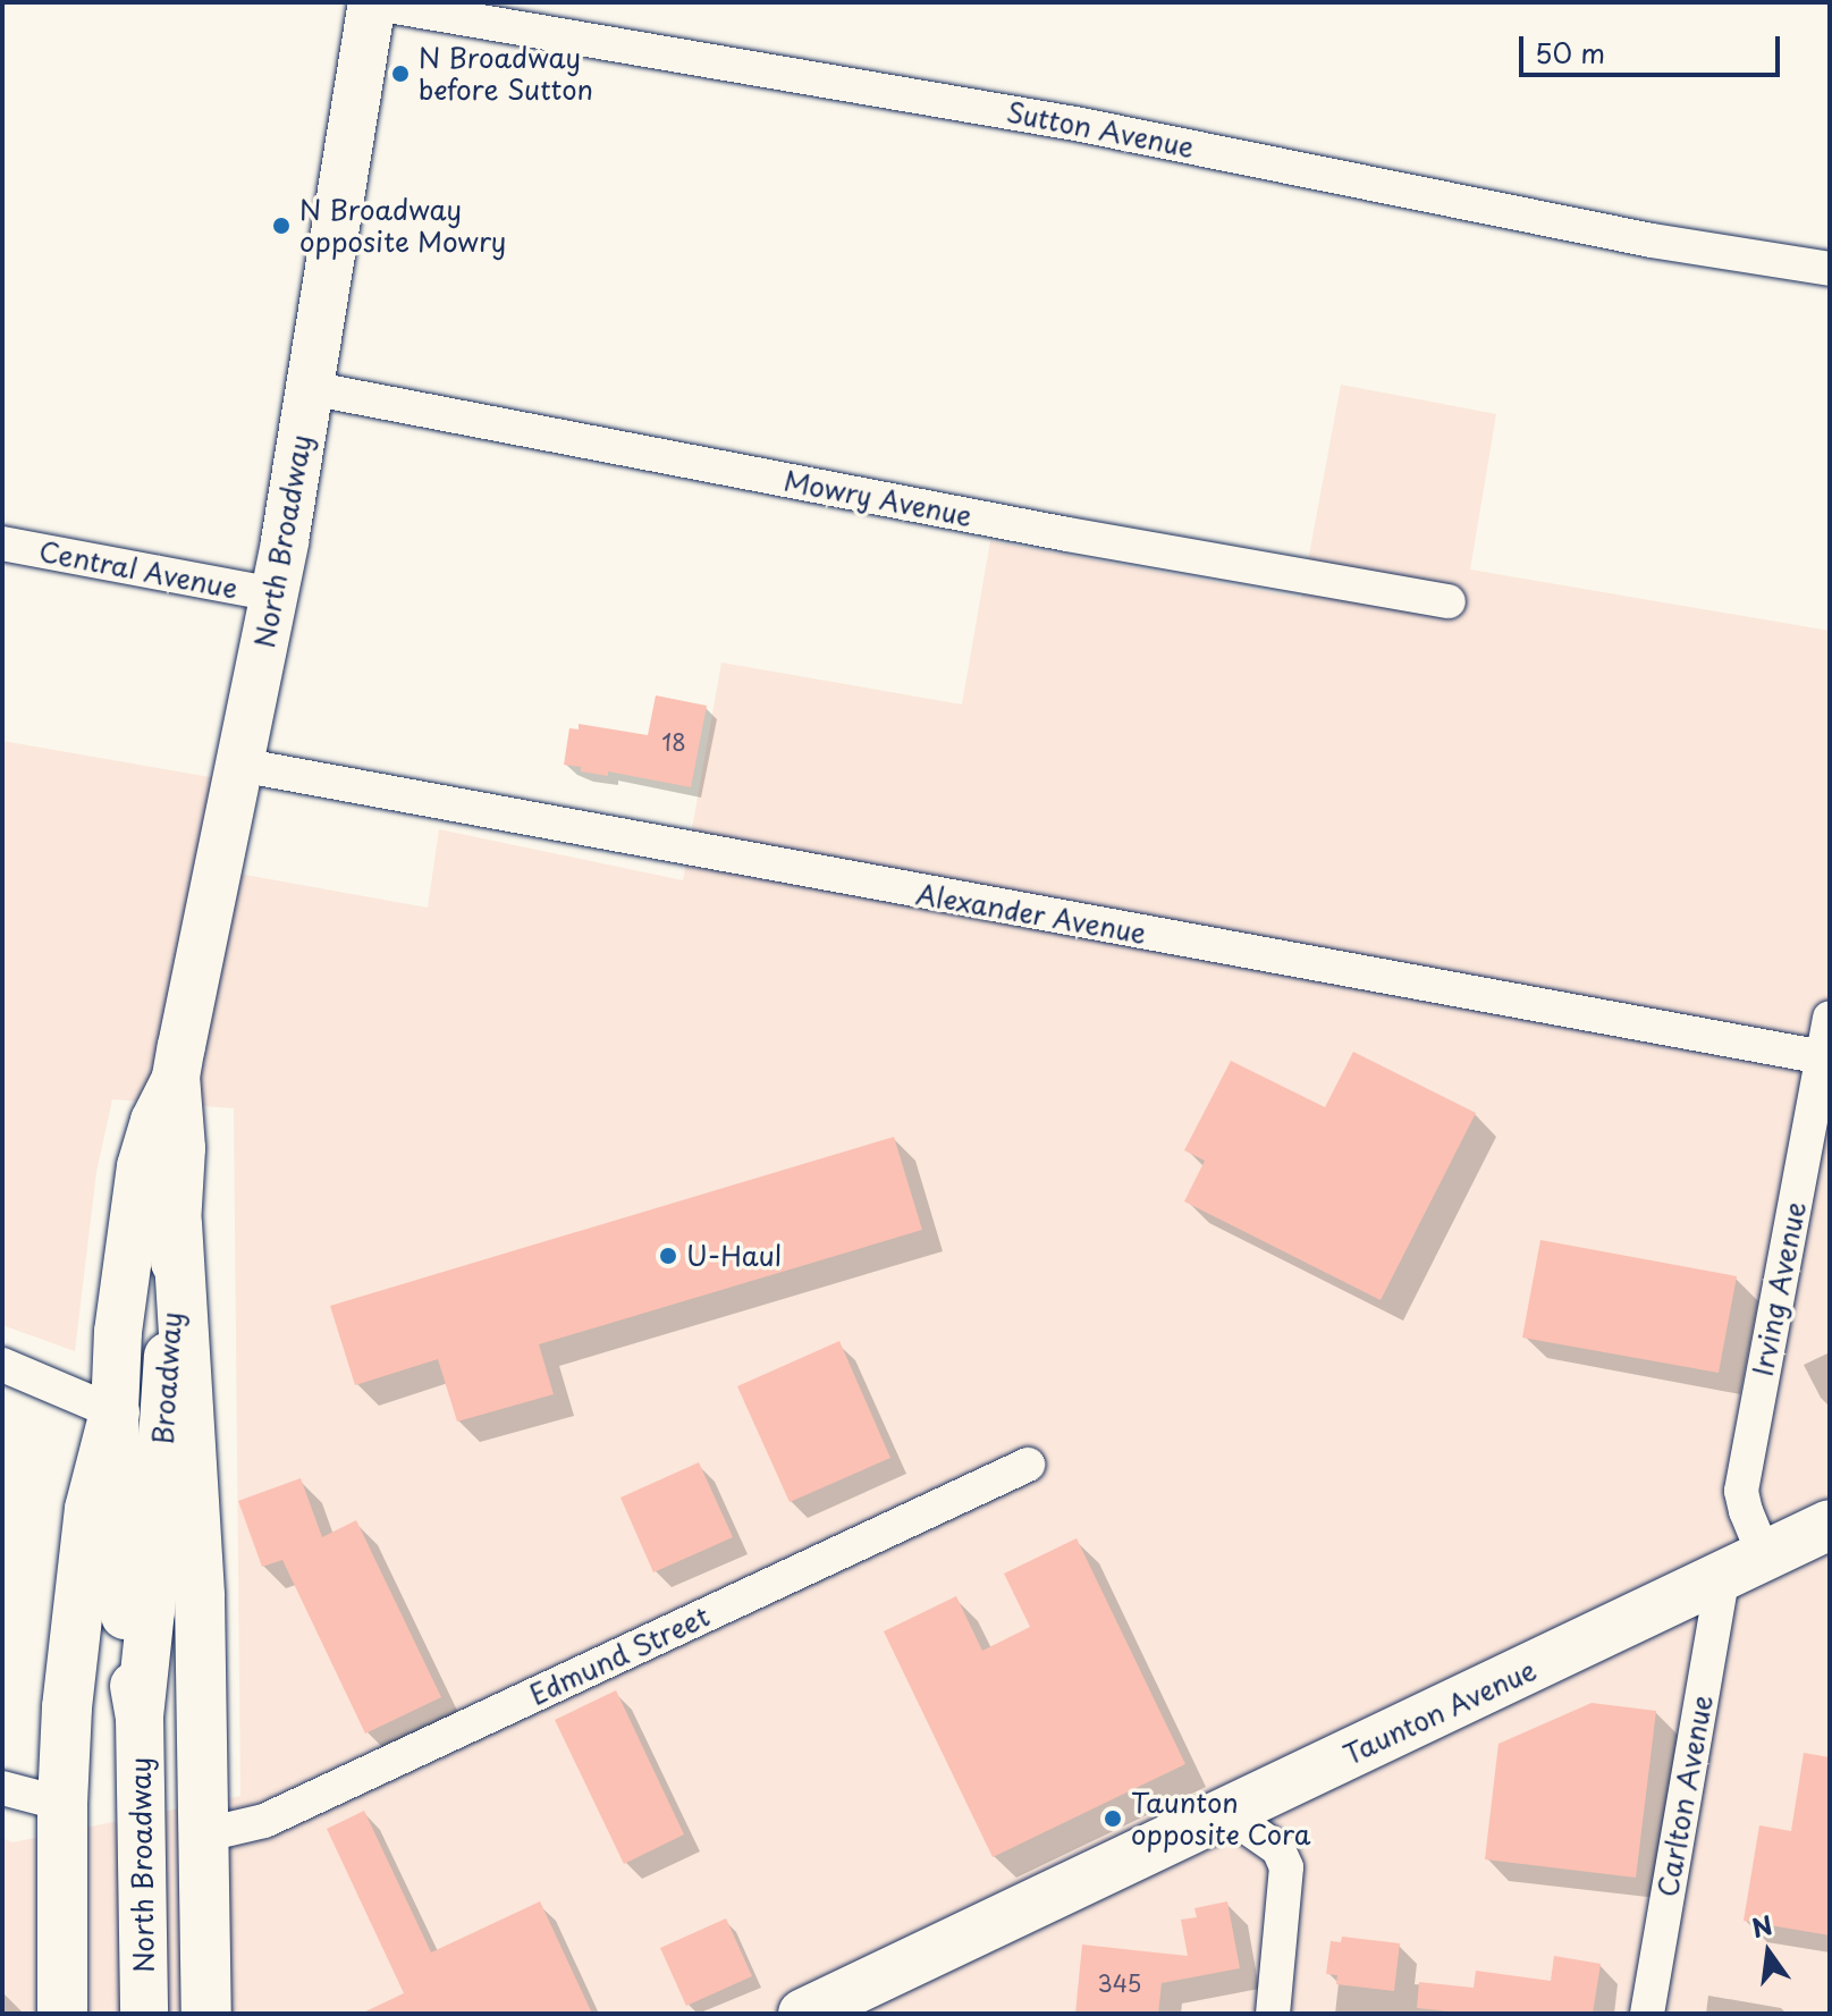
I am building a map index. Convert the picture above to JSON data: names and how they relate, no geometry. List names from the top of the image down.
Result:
{
  "streets": {
    "highway": ["Taunton Avenue"],
    "main road": ["North Broadway", "Broadway"],
    "street": [
      "Sutton Avenue",
      "Mowry Avenue",
      "Central Avenue",
      "Alexander Avenue",
      "Irving Avenue",
      "Edmund Street",
      "Carlton Avenue"
    ]
  },
  "crossings": [
    ["Sutton Avenue", "North Broadway"],
    ["Mowry Avenue", "North Broadway"],
    ["North Broadway", "Central Avenue"],
    ["North Broadway", "Alexander Avenue"],
    ["North Broadway", "Broadway"],
    ["Alexander Avenue", "Irving Avenue"],
    ["Irving Avenue", "Taunton Avenue"],
    ["Irving Avenue", "Carlton Avenue"],
    ["Taunton Avenue", "Carlton Avenue"]
  ],
  "places": [
    "N Broadway before Sutton",
    "N Broadway opposite Mowry",
    "U-Haul",
    "Taunton opposite Cora"
  ],
  "house_numbers": ["18", "345"],
  "scale_bar": "50 m",
  "north": "top"
}
